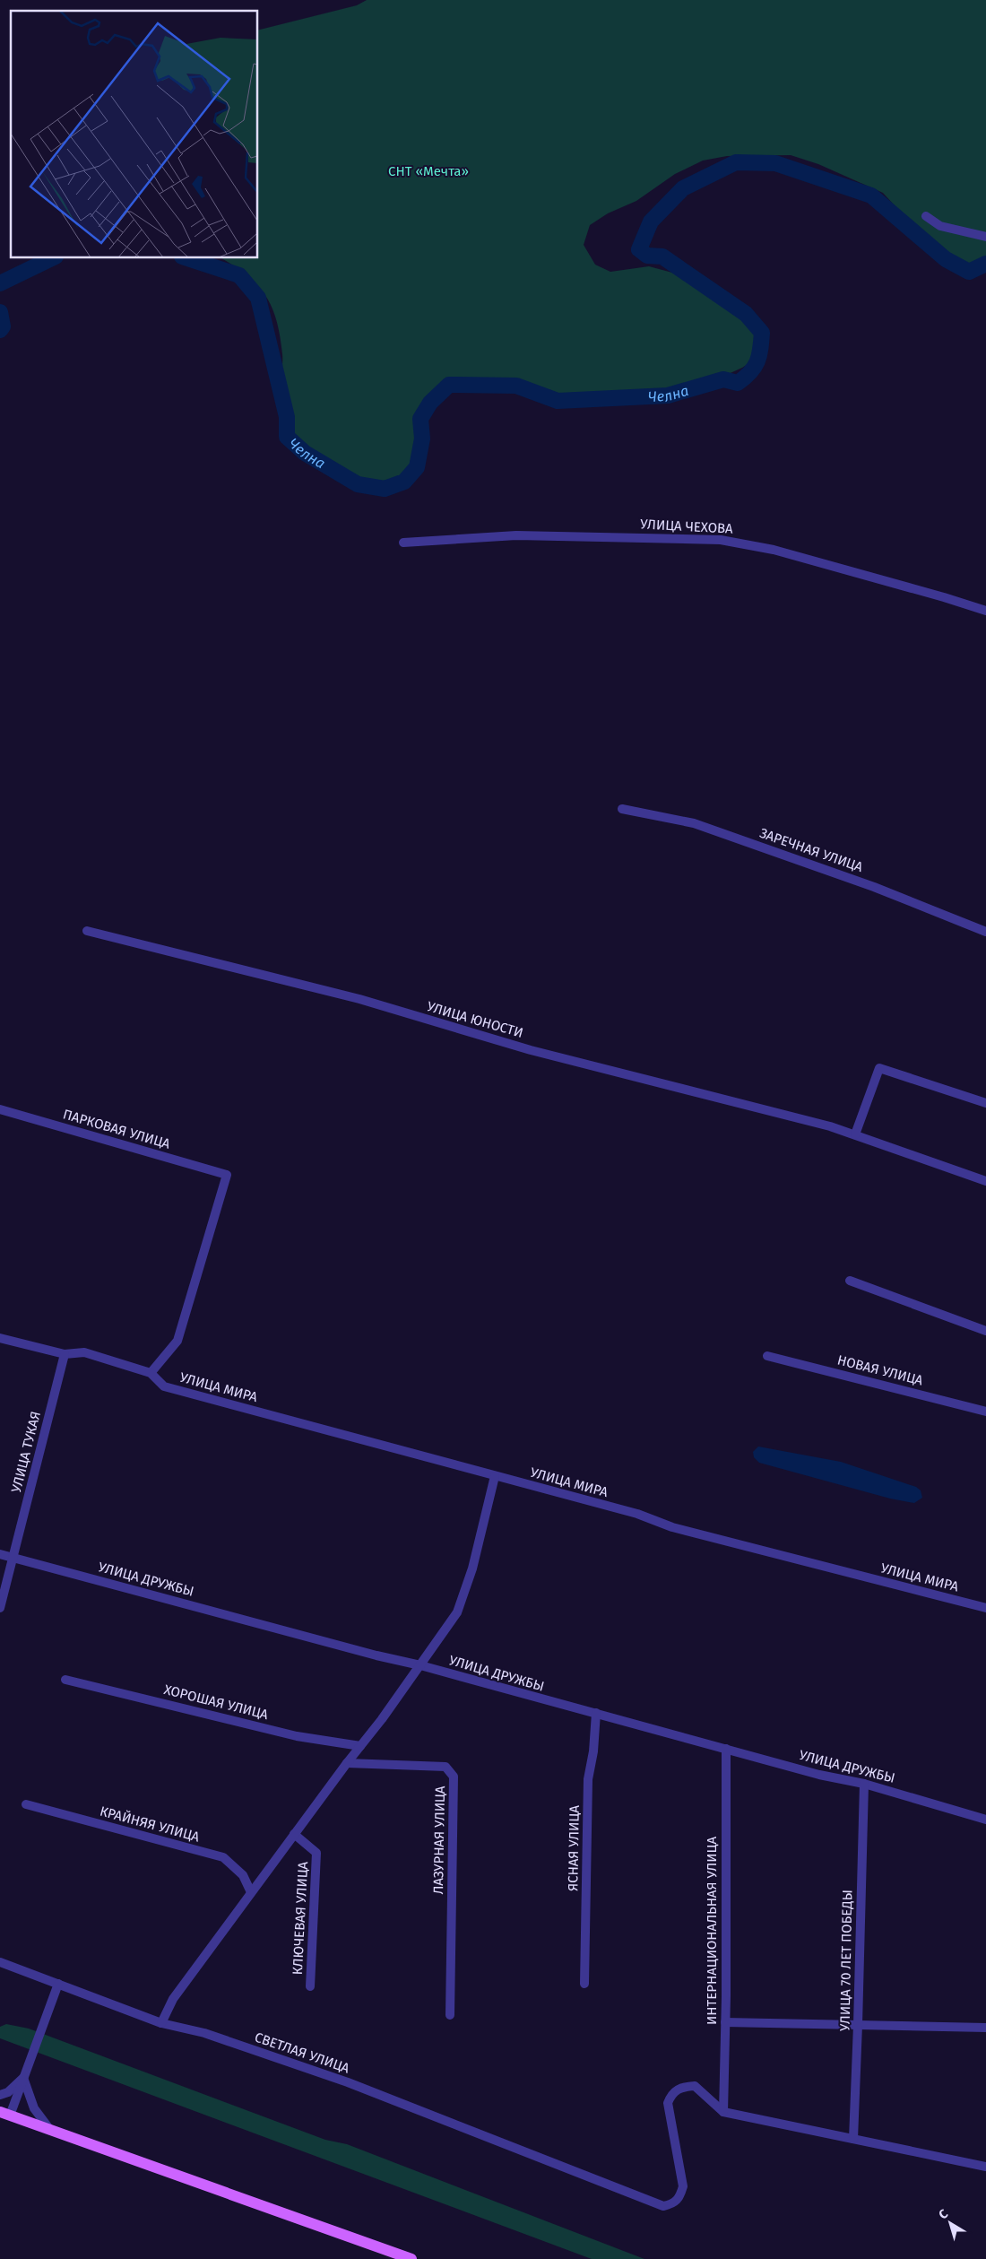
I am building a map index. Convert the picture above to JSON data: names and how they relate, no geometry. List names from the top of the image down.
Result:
{
  "streets": {
    "street": [
      "УЛИЦА ЧЕХОВА",
      "ЗАРЕЧНАЯ УЛИЦА",
      "УЛИЦА ЮНОСТИ",
      "ПАРКОВАЯ УЛИЦА",
      "НОВАЯ УЛИЦА",
      "УЛИЦА МИРА",
      "УЛИЦА ТУКАЯ",
      "УЛИЦА ДРУЖБЫ",
      "ХОРОШАЯ УЛИЦА",
      "КРАЙНЯЯ УЛИЦА",
      "ЛАЗУРНАЯ УЛИЦА",
      "ЯСНАЯ УЛИЦА",
      "КЛЮЧЕВАЯ УЛИЦА",
      "ИНТЕРНАЦИОНАЛЬНАЯ УЛИЦА",
      "УЛИЦА 70 ЛЕТ ПОБЕДЫ",
      "СВЕТЛАЯ УЛИЦА"
    ]
  },
  "crossings": [
    ["ПАРКОВАЯ УЛИЦА", "УЛИЦА МИРА"],
    ["УЛИЦА ТУКАЯ", "УЛИЦА ДРУЖБЫ"],
    ["УЛИЦА ДРУЖБЫ", "ЯСНАЯ УЛИЦА"],
    ["УЛИЦА ДРУЖБЫ", "ИНТЕРНАЦИОНАЛЬНАЯ УЛИЦА"],
    ["УЛИЦА ДРУЖБЫ", "УЛИЦА 70 ЛЕТ ПОБЕДЫ"],
    ["ИНТЕРНАЦИОНАЛЬНАЯ УЛИЦА", "СВЕТЛАЯ УЛИЦА"]
  ],
  "water": ["Челна"],
  "parks": ["СНТ «Мечта»"],
  "north": "top left"
}
